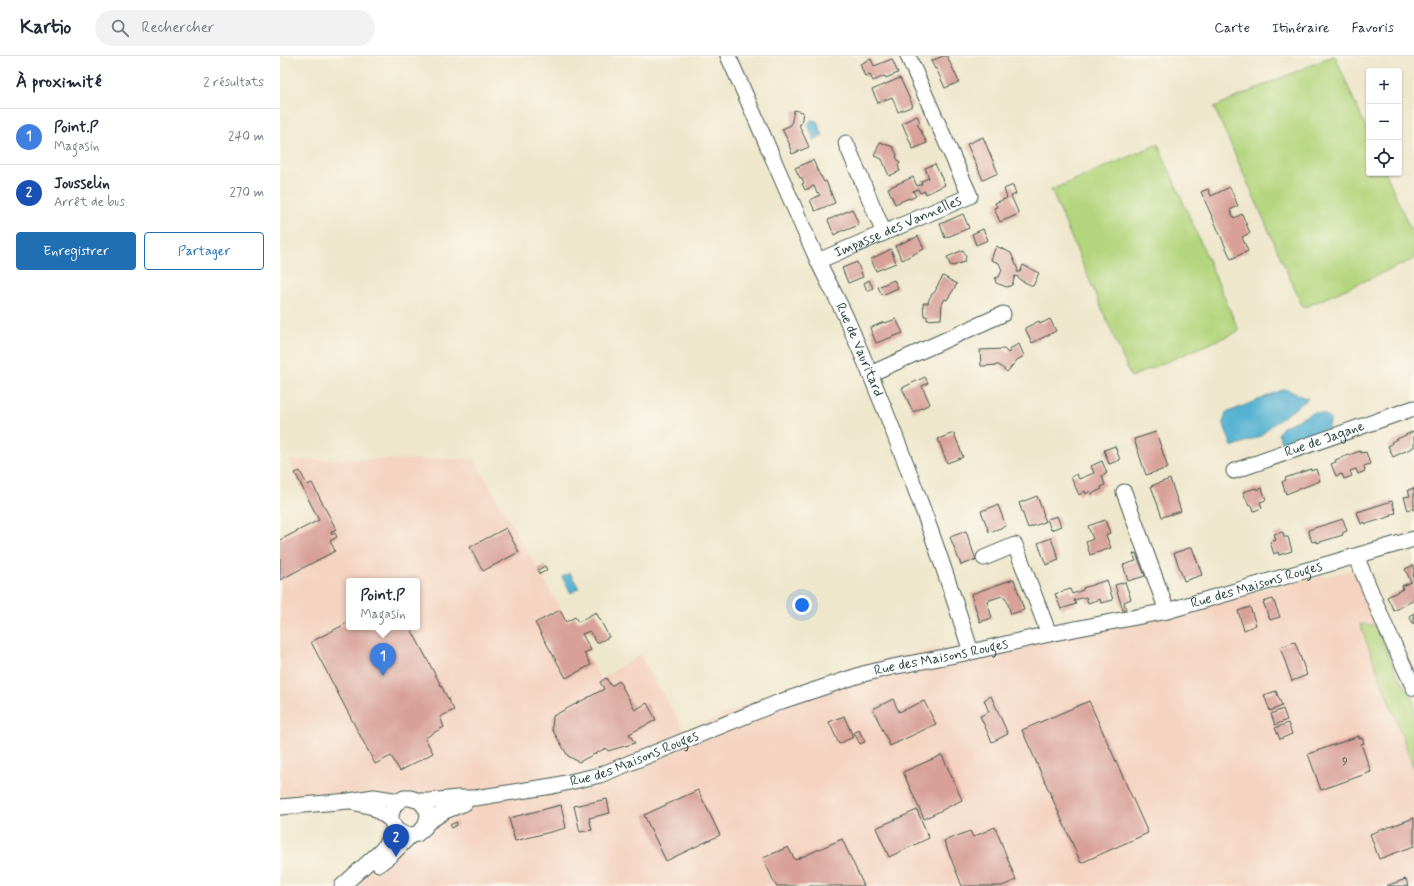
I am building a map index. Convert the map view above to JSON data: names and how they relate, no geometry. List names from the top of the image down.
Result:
{
  "streets": {
    "street": [
      "Impasse des Vannelles",
      "Rue de Vauritard",
      "Rue de Jagane",
      "Rue des Maisons Rouges"
    ]
  },
  "crossings": [
    ["Impasse des Vannelles", "Rue de Vauritard"],
    ["Rue de Vauritard", "Rue des Maisons Rouges"]
  ],
  "house_numbers": ["9"],
  "page": {
    "header": "Kartio",
    "search": "Rechercher",
    "nav": ["Carte", "Itinéraire", "Favoris"],
    "heading": ["À proximité", "2 résultats"],
    "map_buttons": ["+", "−"],
    "list": [
      {
        "mark": "1",
        "name": "Point.P",
        "note": "Magasin",
        "value": "240 m"
      },
      {
        "mark": "2",
        "name": "Jousselin",
        "note": "Arrêt de bus",
        "value": "270 m"
      }
    ],
    "buttons": ["Enregistrer", "Partager"],
    "popup": ["Point.P", "Magasin"],
    "pins": ["1", "2"]
  }
}
